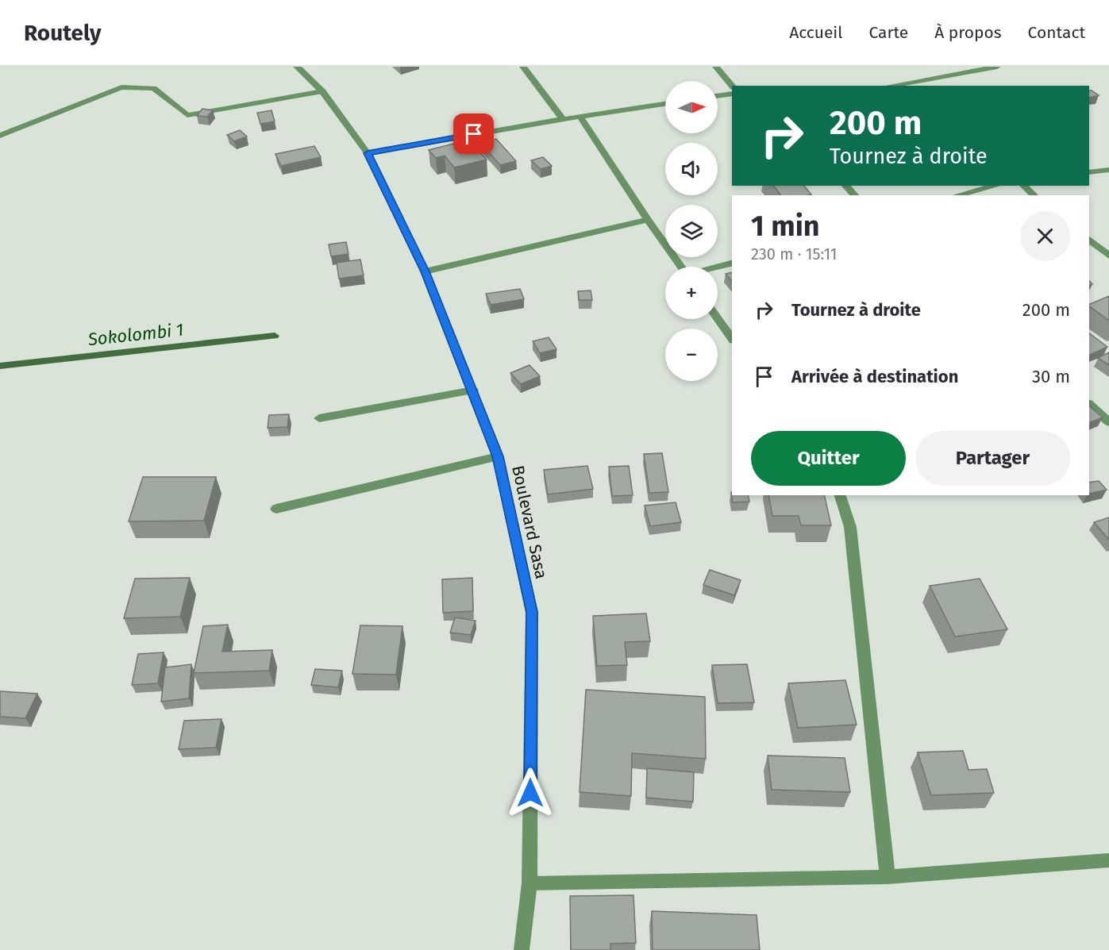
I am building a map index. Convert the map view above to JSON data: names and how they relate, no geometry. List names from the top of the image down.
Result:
{
  "streets": {
    "street": ["Boulevard Sasa"]
  },
  "water": ["Sokolombi 1"],
  "north": "right",
  "page": {
    "header": "Routely",
    "nav": [
      "Accueil",
      "Carte",
      "À propos",
      "Contact"
    ],
    "map_buttons": ["+", "−"],
    "turn": ["200 m", "Tournez à droite"],
    "heading": ["1 min", "230 m · 15:11"],
    "list": [
      {
        "name": "Tournez à droite",
        "value": "200 m"
      },
      {
        "name": "Arrivée à destination",
        "value": "30 m"
      }
    ],
    "buttons": ["Quitter", "Partager"]
  }
}
